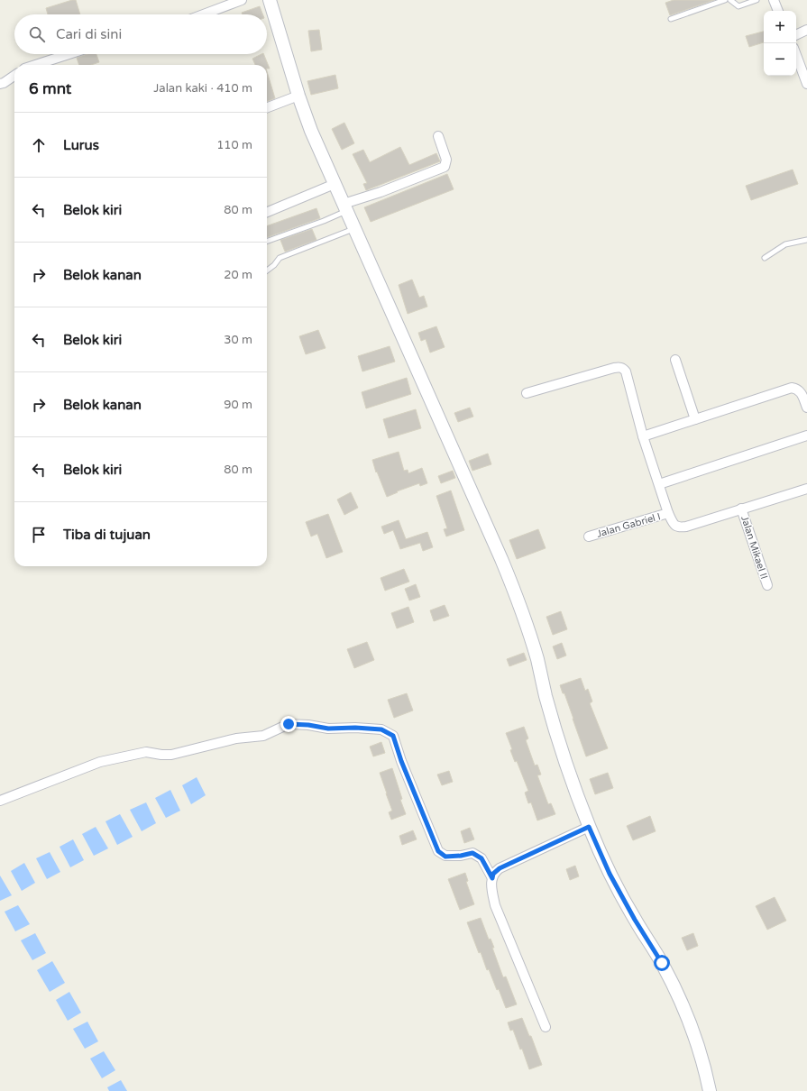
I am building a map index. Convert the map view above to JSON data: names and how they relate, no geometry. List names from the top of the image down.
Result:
{
  "streets": {
    "street": ["Jalan Gabriel I", "Jalan Mikael II"]
  },
  "page": {
    "map_buttons": ["+", "−"],
    "search": "Cari di sini",
    "heading": ["6 mnt", "Jalan kaki · 410 m"],
    "list": [
      ["Lurus", "110 m"],
      ["Belok kiri", "80 m"],
      ["Belok kanan", "20 m"],
      ["Belok kiri", "30 m"],
      ["Belok kanan", "90 m"],
      ["Belok kiri", "80 m"],
      "Tiba di tujuan"
    ]
  }
}
